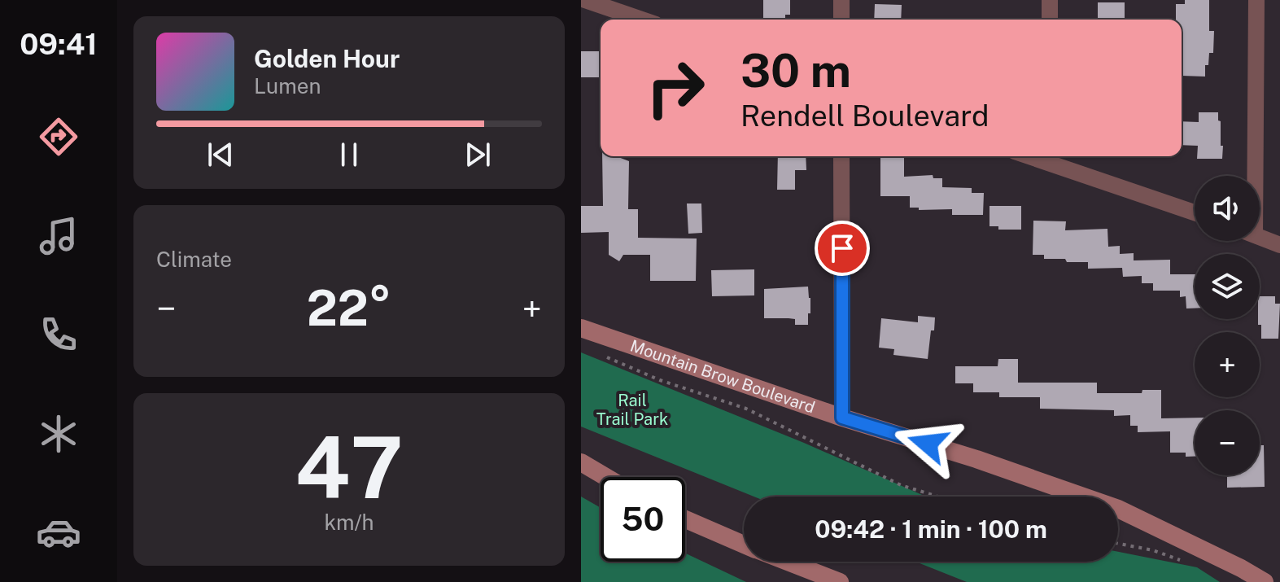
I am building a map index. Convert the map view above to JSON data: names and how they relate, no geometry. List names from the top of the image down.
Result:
{
  "streets": {
    "main road": ["Mountain Brow Boulevard"]
  },
  "parks": ["Rail Trail Park"],
  "page": {
    "tabs": "09:41",
    "turn": ["30 m", "Rendell Boulevard"],
    "song": ["Golden Hour", "Lumen"],
    "map_buttons": ["+", "−"],
    "tile": [
      "Climate",
      ["47", "km/h"]
    ],
    "heat": ["−", "22°", "+"],
    "limit": "50",
    "trip": "09:42 · 1 min · 100 m"
  }
}
